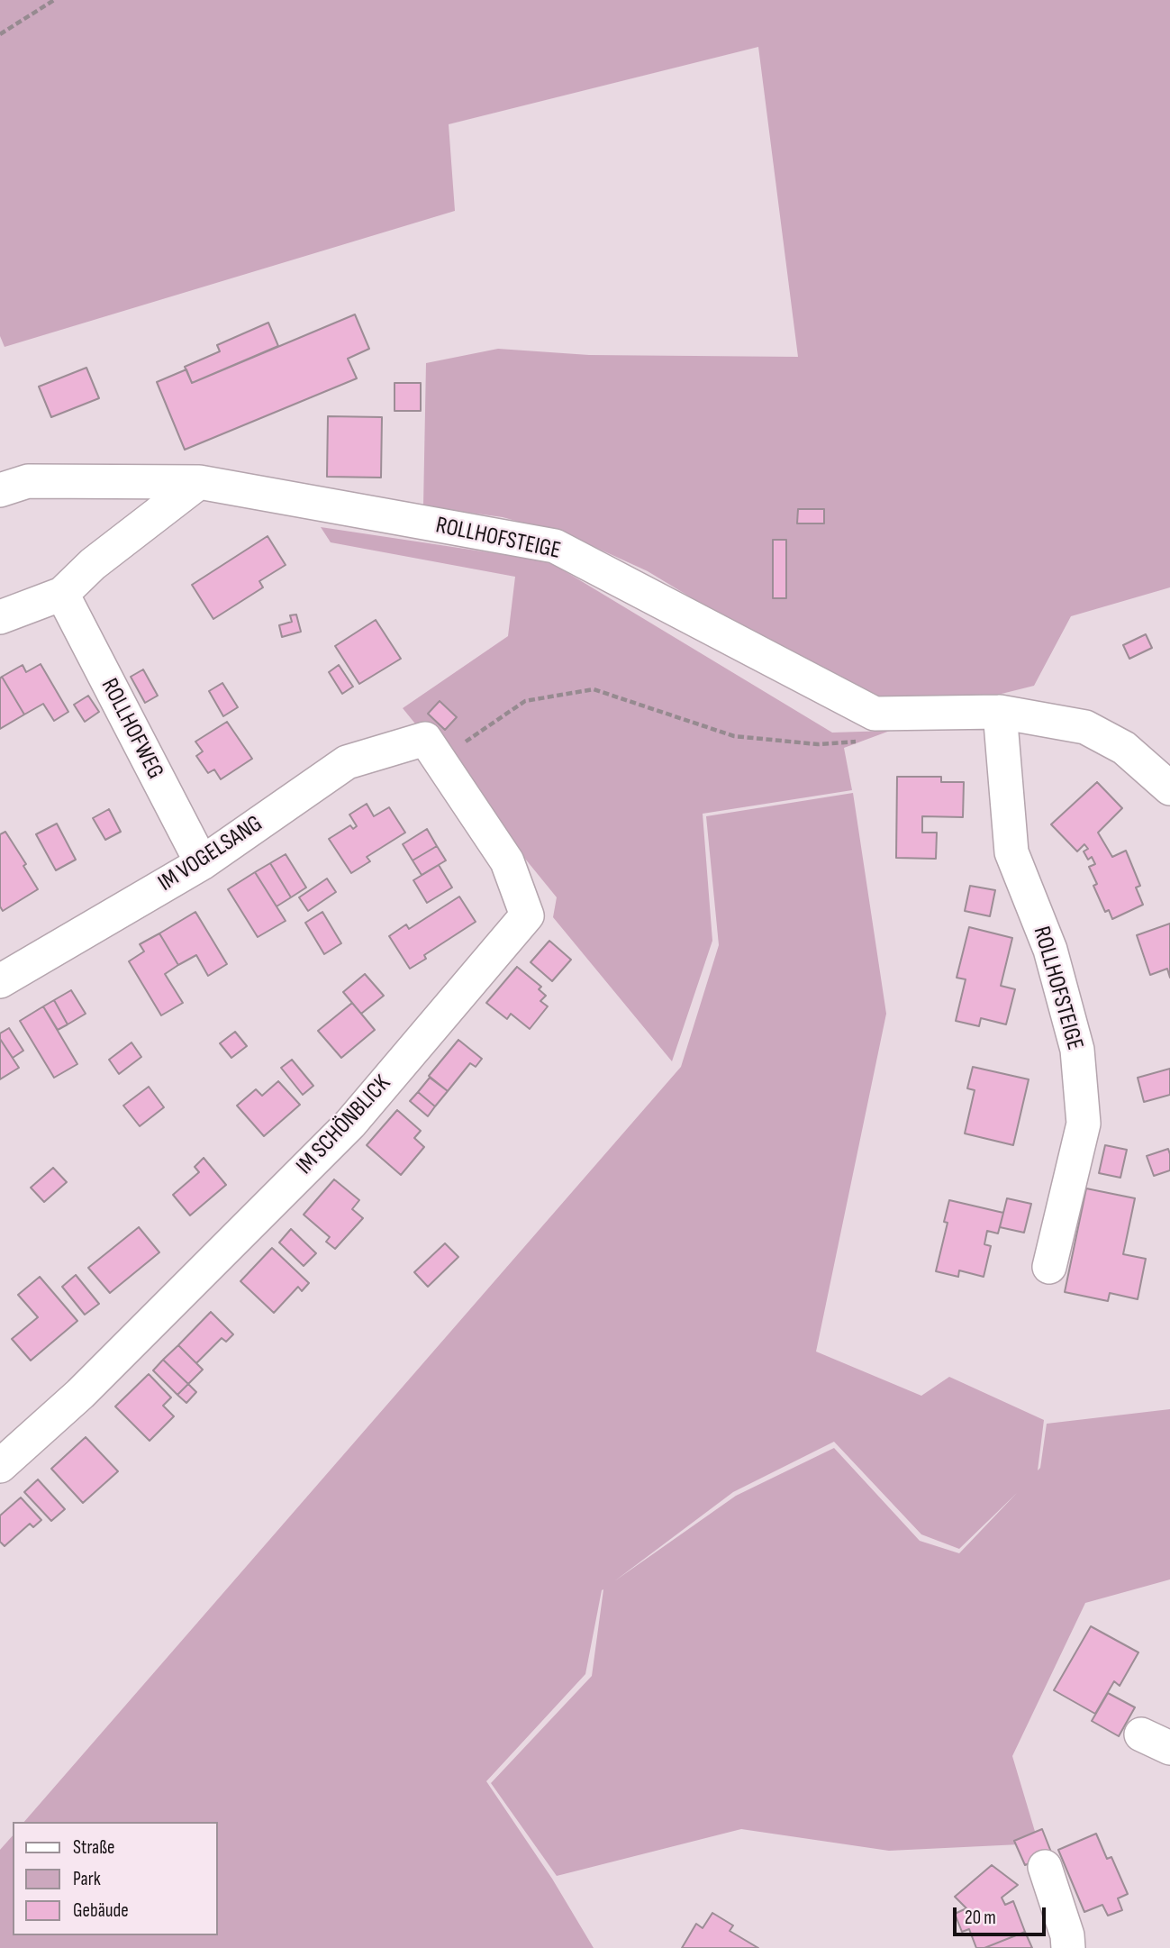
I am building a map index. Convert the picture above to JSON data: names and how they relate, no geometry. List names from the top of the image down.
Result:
{
  "streets": {
    "street": [
      "ROLLHOFSTEIGE",
      "ROLLHOFWEG",
      "IM VOGELSANG",
      "IM SCHÖNBLICK"
    ]
  },
  "crossings": [
    ["ROLLHOFWEG", "IM VOGELSANG"],
    ["IM VOGELSANG", "IM SCHÖNBLICK"]
  ],
  "legend": ["Straße", "Park", "Gebäude"],
  "scale_bar": "20 m"
}
